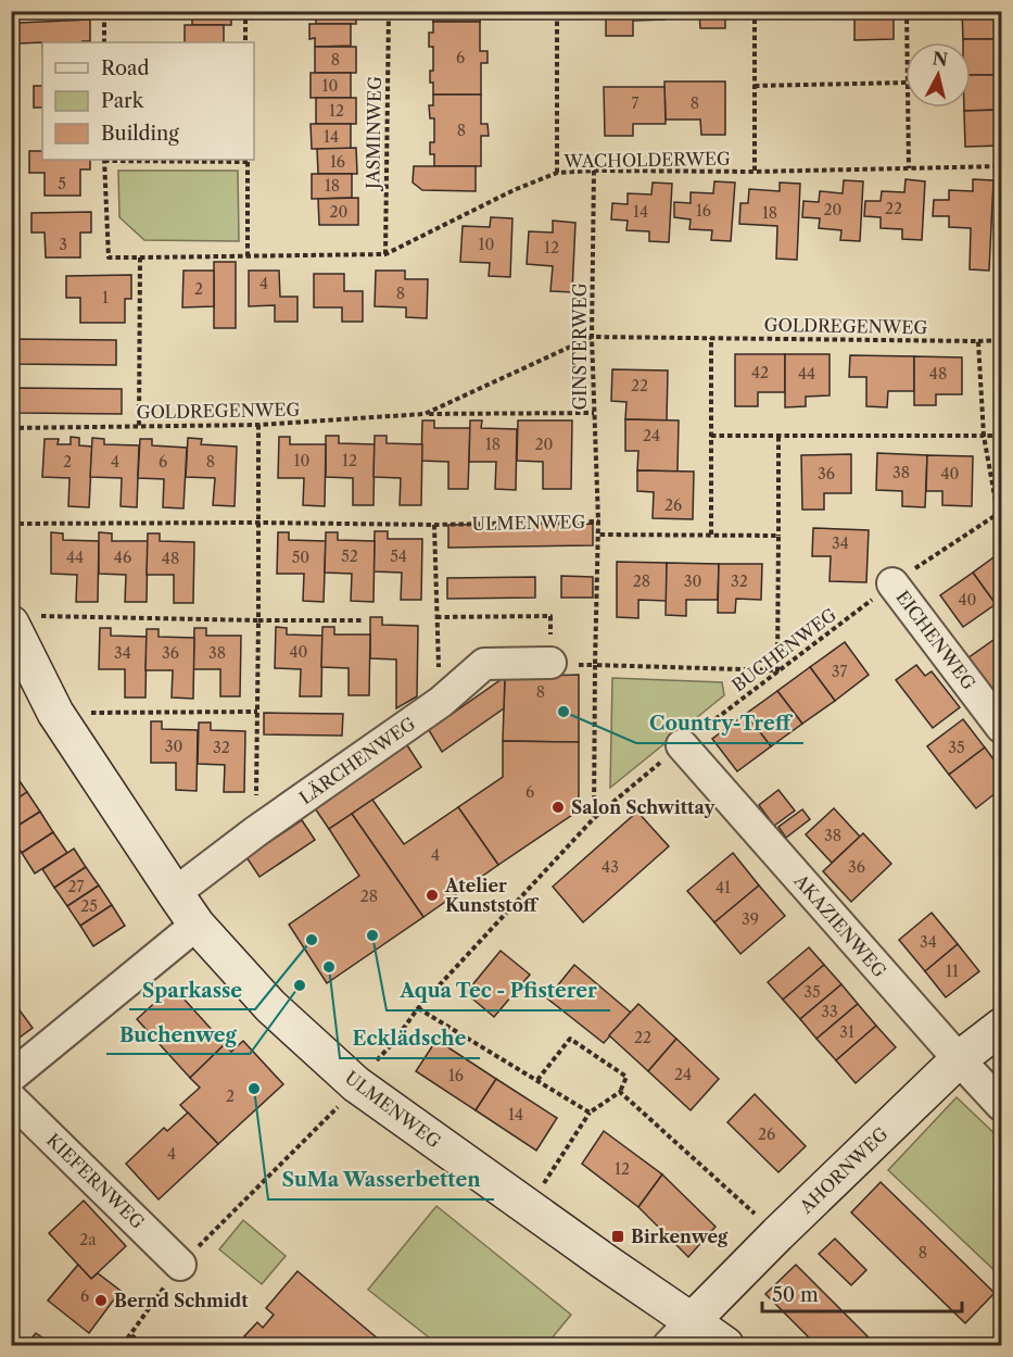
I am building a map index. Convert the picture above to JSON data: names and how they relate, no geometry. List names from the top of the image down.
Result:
{
  "streets": {
    "street": [
      "ULMENWEG",
      "EICHENWEG",
      "LÄRCHENWEG",
      "AKAZIENWEG",
      "AHORNWEG",
      "KIEFERNWEG"
    ],
    "path": [
      "JASMINWEG",
      "WACHOLDERWEG",
      "GOLDREGENWEG",
      "GINSTERWEG",
      "BUCHENWEG"
    ]
  },
  "crossings": [
    ["JASMINWEG", "WACHOLDERWEG"],
    ["WACHOLDERWEG", "GINSTERWEG"],
    ["GOLDREGENWEG", "GINSTERWEG"],
    ["GINSTERWEG", "ULMENWEG"],
    ["ULMENWEG", "BUCHENWEG"],
    ["ULMENWEG", "LÄRCHENWEG"],
    ["ULMENWEG", "AHORNWEG"],
    ["EICHENWEG", "BUCHENWEG"],
    ["BUCHENWEG", "AKAZIENWEG"],
    ["BUCHENWEG", "KIEFERNWEG"],
    ["AKAZIENWEG", "AHORNWEG"]
  ],
  "places": {
    "other": [
      "Country-Treff",
      "Salon Schwittay",
      "Atelier Kunststoff",
      "Aqua Tec - Pfisterer",
      "Sparkasse",
      "Ecklädsche",
      "Buchenweg",
      "SuMa Wasserbetten",
      "Bernd Schmidt"
    ],
    "transit": ["Birkenweg"]
  },
  "house_numbers": [
    "6",
    "8",
    "10",
    "7",
    "8",
    "12",
    "8",
    "14",
    "16",
    "5",
    "18",
    "22",
    "20",
    "16",
    "20",
    "14",
    "18",
    "3",
    "10",
    "12",
    "4",
    "2",
    "8",
    "1",
    "42",
    "44",
    "48",
    "22",
    "24",
    "18",
    "20",
    "10",
    "12",
    "2",
    "4",
    "6",
    "8",
    "38",
    "36",
    "40",
    "26",
    "34",
    "52",
    "54",
    "44",
    "46",
    "50",
    "48",
    "28",
    "30",
    "32",
    "40",
    "40",
    "34",
    "36",
    "38",
    "37",
    "8",
    "30",
    "32",
    "35",
    "6",
    "38",
    "4",
    "43",
    "36",
    "27",
    "41",
    "28",
    "25",
    "39",
    "34",
    "11",
    "35",
    "33",
    "31",
    "22",
    "24",
    "16",
    "2",
    "14",
    "26",
    "4",
    "12",
    "2a",
    "8",
    "6"
  ],
  "legend": ["Road", "Park", "Building"],
  "scale_bar": "50 m",
  "north": "top"
}
